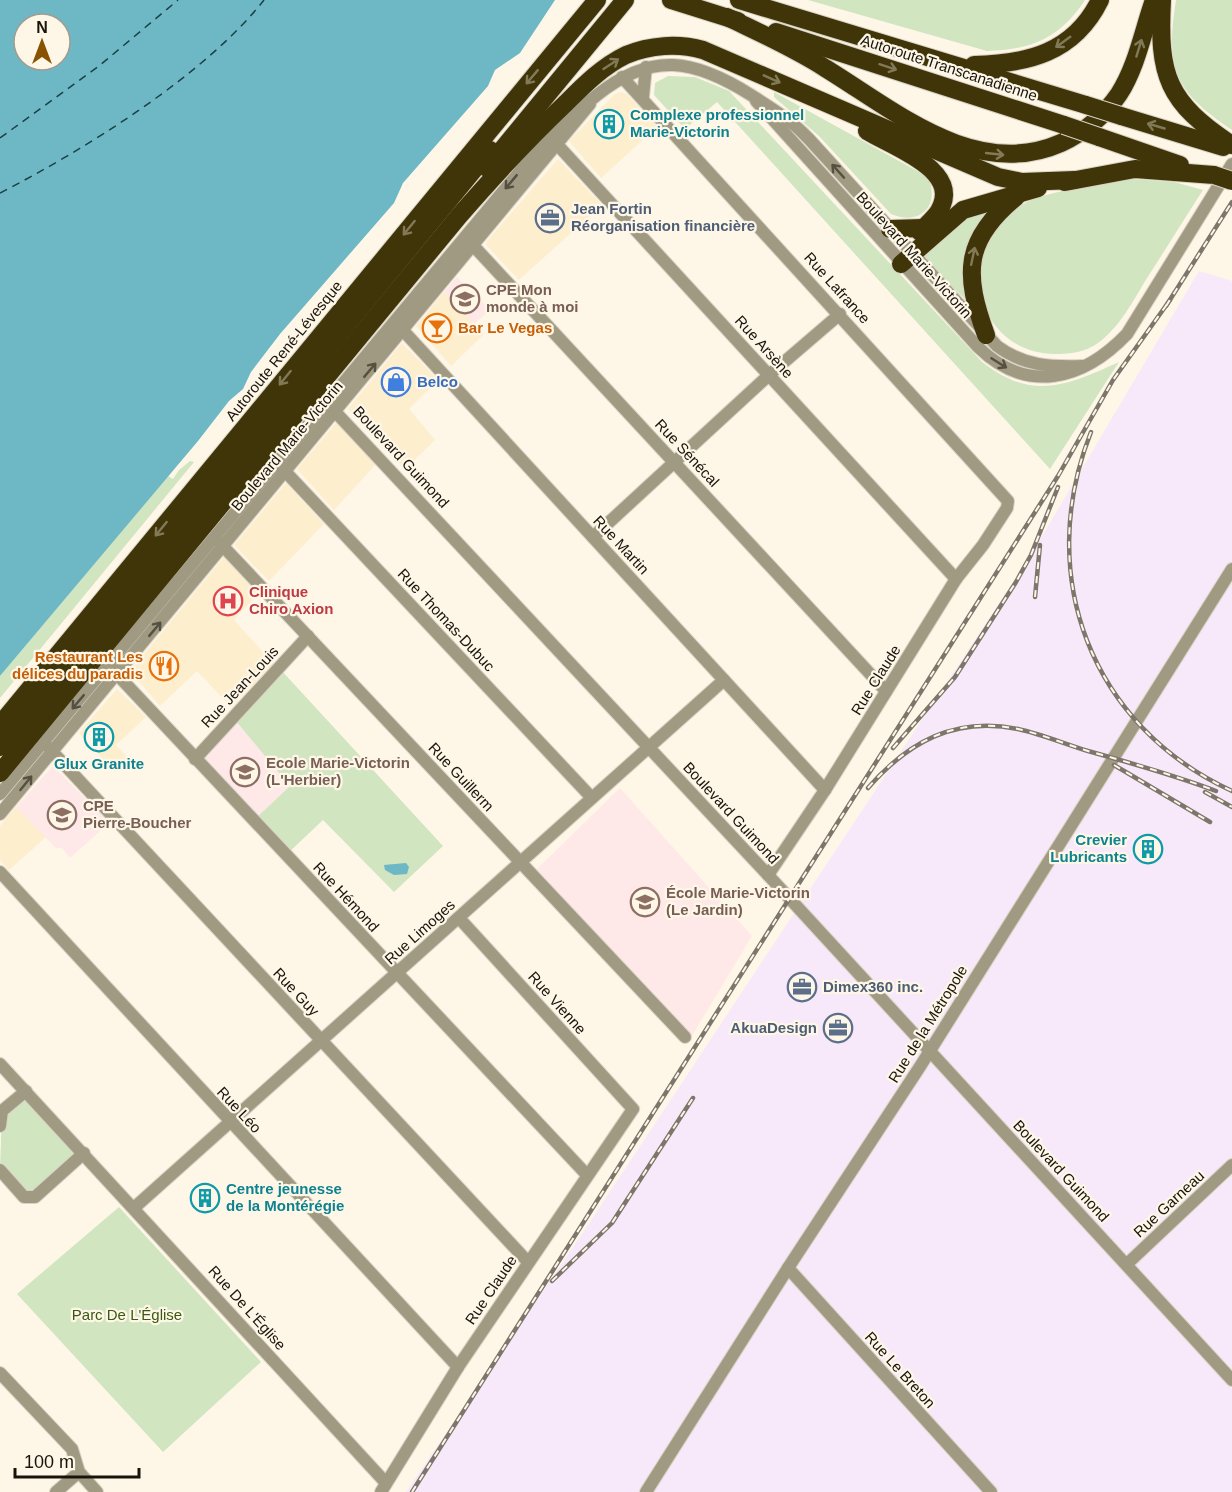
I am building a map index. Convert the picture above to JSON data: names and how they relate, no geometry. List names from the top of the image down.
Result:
{
  "streets": {
    "highway": ["Autoroute Transcanadienne", "Autoroute René-Lévesque"],
    "street": [
      "Boulevard Marie-Victorin",
      "Rue Lafrance",
      "Rue Arsène",
      "Rue Sénécal",
      "Boulevard Guimond",
      "Rue Martin",
      "Rue Thomas-Dubuc",
      "Rue Claude",
      "Rue Jean-Louis",
      "Rue Guillerm",
      "Rue Hémond",
      "Rue Limoges",
      "Rue Guy",
      "Rue Vienne",
      "Rue de la Métropole",
      "Rue Léo",
      "Rue Garneau",
      "Rue De L'Église",
      "Rue Le Breton"
    ]
  },
  "crossings": [
    ["Autoroute Transcanadienne", "Boulevard Marie-Victorin"],
    ["Boulevard Marie-Victorin", "Rue Lafrance"],
    ["Boulevard Marie-Victorin", "Rue Arsène"],
    ["Boulevard Marie-Victorin", "Rue Sénécal"],
    ["Boulevard Marie-Victorin", "Boulevard Guimond"],
    ["Boulevard Marie-Victorin", "Rue Martin"],
    ["Boulevard Marie-Victorin", "Rue Thomas-Dubuc"],
    ["Boulevard Marie-Victorin", "Rue Guillerm"],
    ["Boulevard Marie-Victorin", "Rue Hémond"],
    ["Boulevard Marie-Victorin", "Rue Guy"],
    ["Rue Lafrance", "Rue Claude"],
    ["Rue Arsène", "Rue Claude"],
    ["Rue Sénécal", "Rue Claude"],
    ["Boulevard Guimond", "Rue Claude"],
    ["Boulevard Guimond", "Rue Limoges"],
    ["Boulevard Guimond", "Rue de la Métropole"],
    ["Boulevard Guimond", "Rue Garneau"],
    ["Rue Martin", "Rue Claude"],
    ["Rue Martin", "Rue Limoges"],
    ["Rue Thomas-Dubuc", "Rue Limoges"],
    ["Rue Claude", "Rue Hémond"],
    ["Rue Claude", "Rue Guy"],
    ["Rue Claude", "Rue Vienne"],
    ["Rue Claude", "Rue Léo"],
    ["Rue Claude", "Rue De L'Église"],
    ["Rue Jean-Louis", "Rue Guillerm"],
    ["Rue Jean-Louis", "Rue Hémond"],
    ["Rue Guillerm", "Rue Limoges"],
    ["Rue Hémond", "Rue Limoges"],
    ["Rue Limoges", "Rue Guy"],
    ["Rue Limoges", "Rue Vienne"],
    ["Rue Limoges", "Rue Léo"],
    ["Rue Limoges", "Rue De L'Église"],
    ["Rue de la Métropole", "Rue Le Breton"]
  ],
  "parks": ["Parc De L'Église"],
  "places": {
    "building": [
      "Complexe professionnel Marie-Victorin",
      "Glux Granite",
      "Crevier Lubricants",
      "Centre jeunesse de la Montérégie"
    ],
    "office": ["Jean Fortin Réorganisation financière", "Dimex360 inc.", "AkuaDesign"],
    "school or university": [
      "CPE Mon monde à moi",
      "Ecole Marie-Victorin (L'Herbier)",
      "CPE Pierre-Boucher",
      "École Marie-Victorin (Le Jardin)"
    ],
    "bar": ["Bar Le Vegas"],
    "shop": ["Belco"],
    "hospital": ["Clinique Chiro Axion"],
    "restaurant": ["Restaurant Les délices du paradis"]
  },
  "scale_bar": "100 m",
  "north": "top"
}
